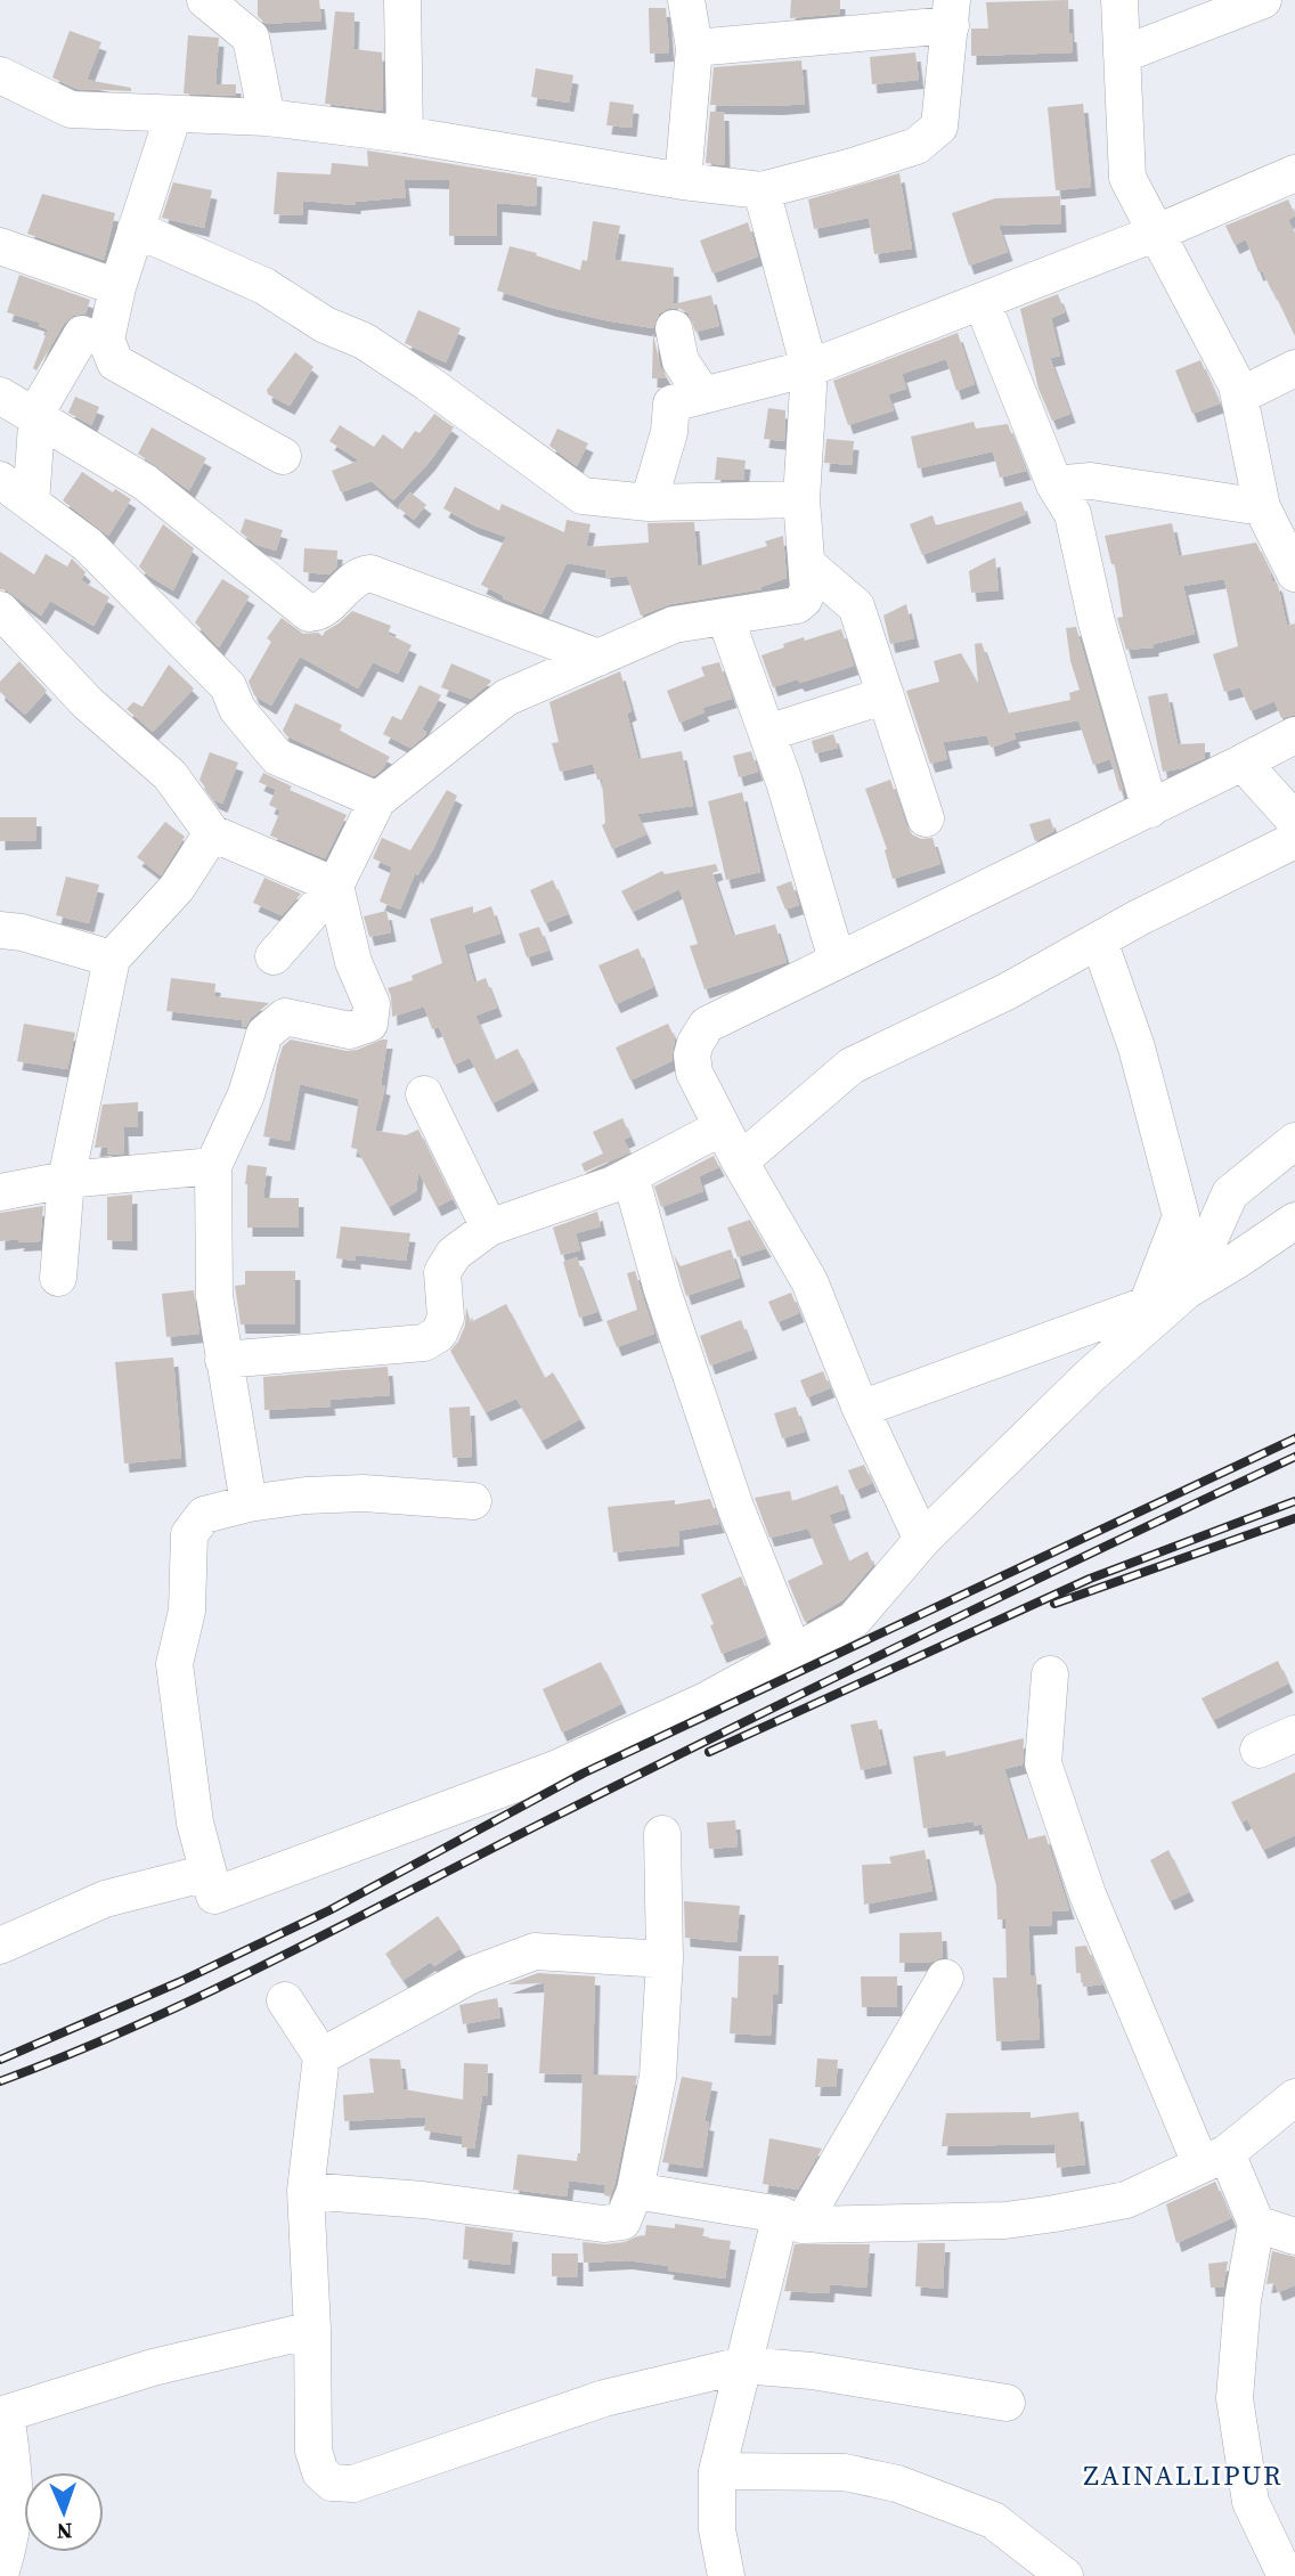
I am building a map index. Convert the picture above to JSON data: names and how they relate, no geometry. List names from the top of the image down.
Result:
{
  "districts": ["ZAINALLIPUR"],
  "north": "bottom"
}
